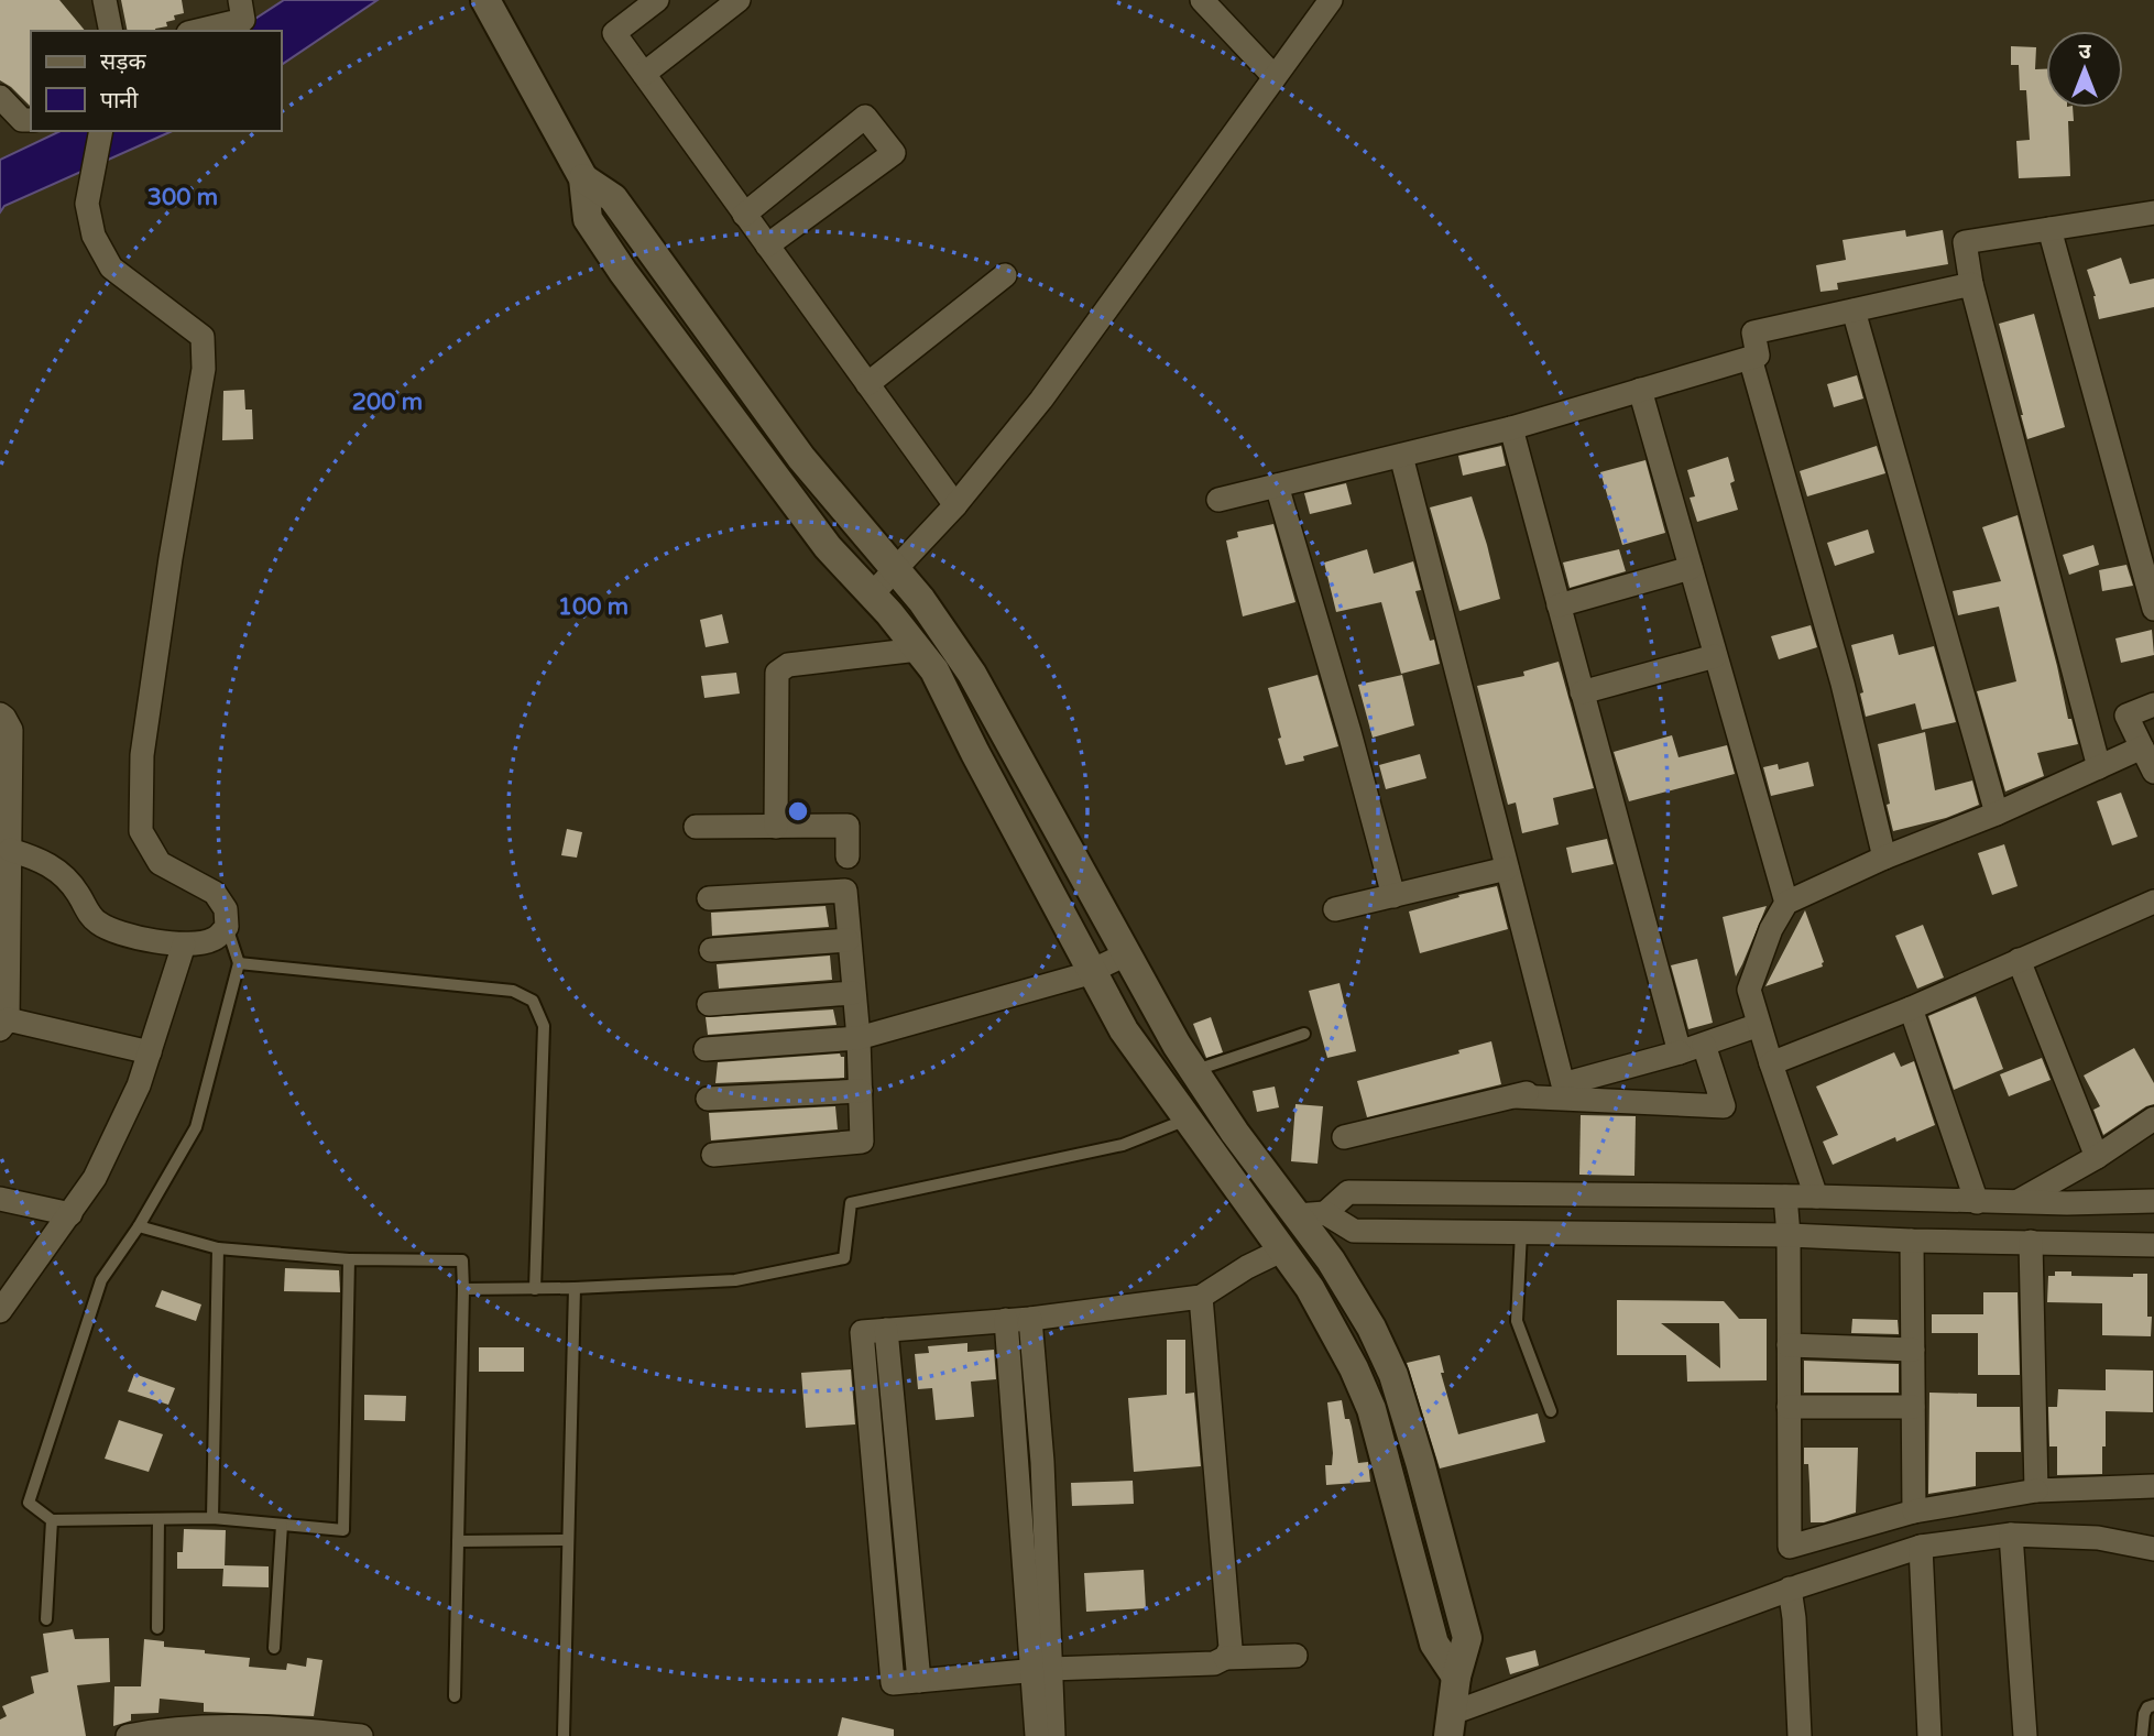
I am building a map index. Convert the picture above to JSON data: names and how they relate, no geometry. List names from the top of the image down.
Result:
{
  "legend": ["सड़क", "पानी"],
  "north": "top",
  "rings": ["300 m", "200 m", "100 m"]
}
